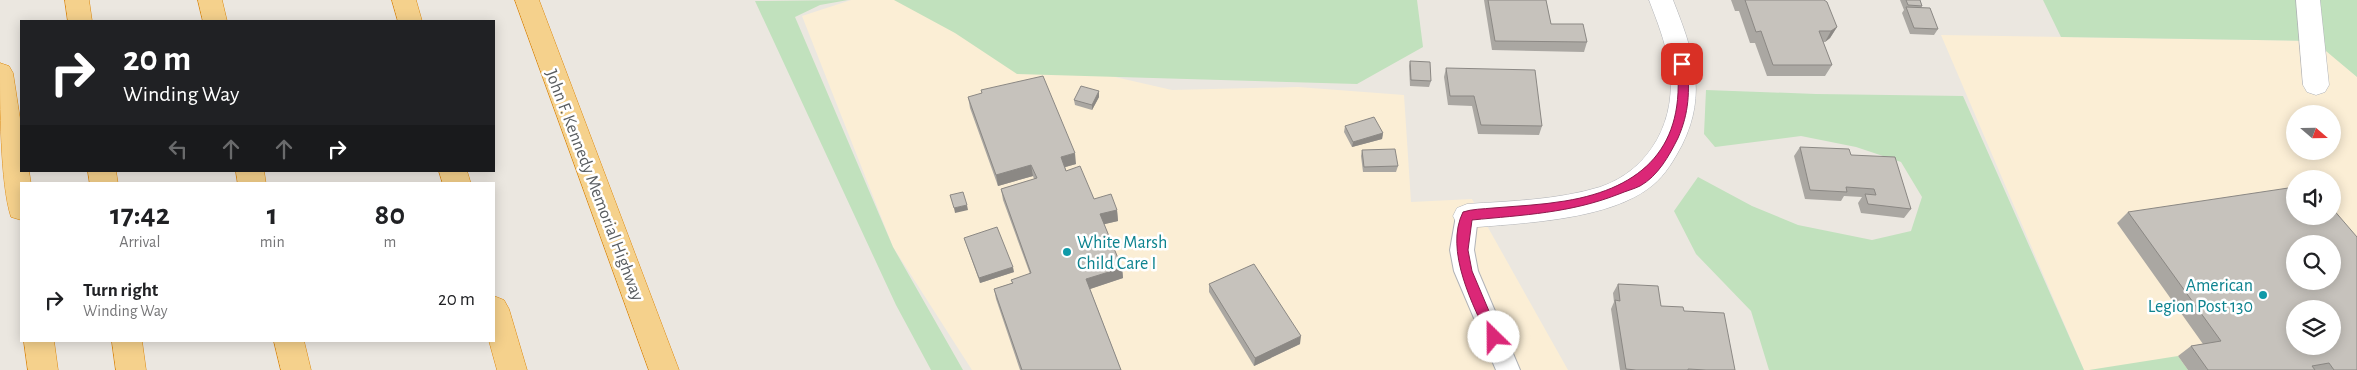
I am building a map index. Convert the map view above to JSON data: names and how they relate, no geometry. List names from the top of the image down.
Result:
{
  "streets": {
    "highway": ["John F. Kennedy Memorial Highway"]
  },
  "places": ["White Marsh Child Care I", "American Legion Post 130"],
  "north": "right",
  "page": {
    "turn": ["20 m", "Winding Way"],
    "eta": [
      "17:42",
      "Arrival",
      "1",
      "min",
      "80",
      "m"
    ],
    "list": [
      {
        "name": "Turn right",
        "note": "Winding Way",
        "value": "20 m"
      }
    ]
  }
}
